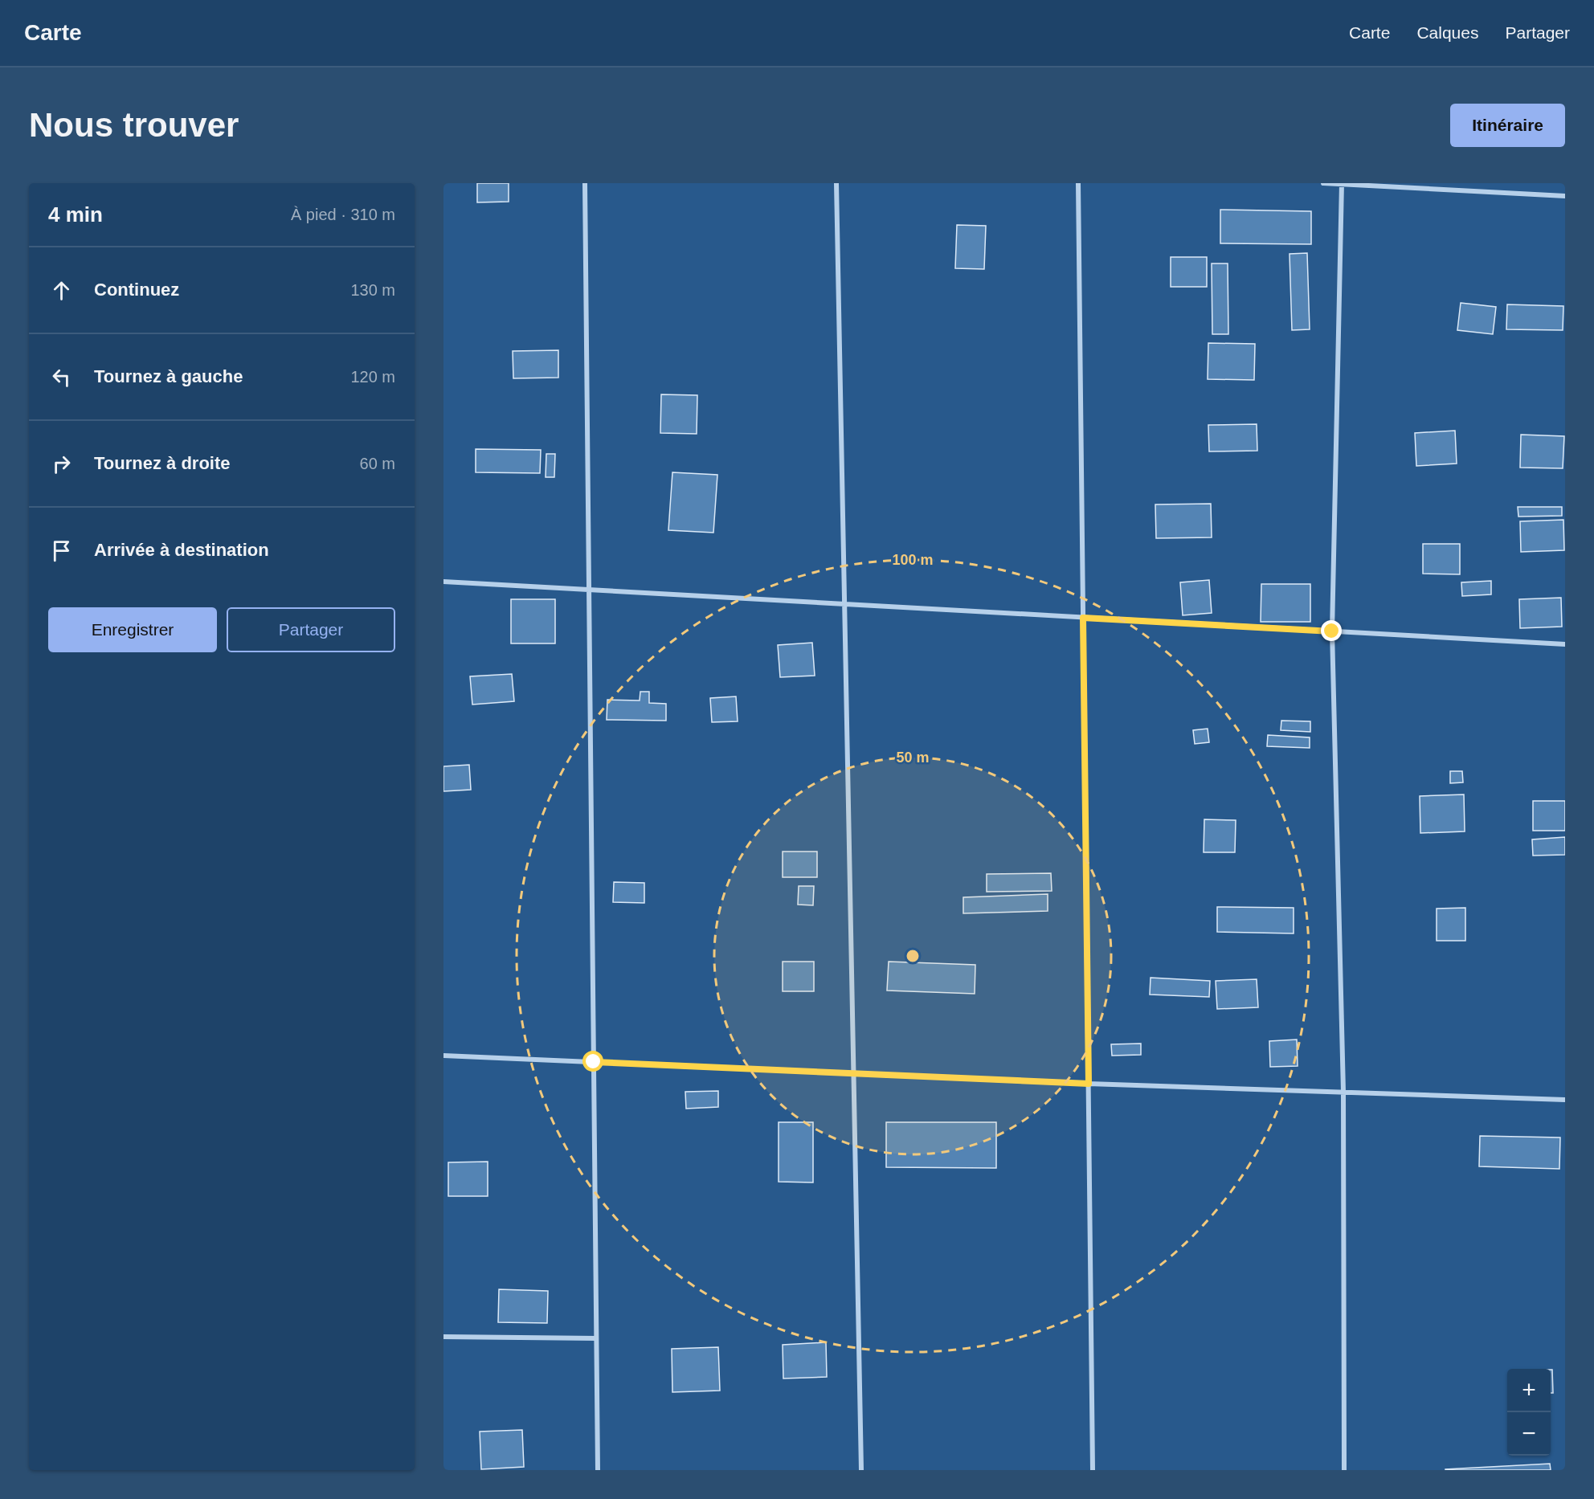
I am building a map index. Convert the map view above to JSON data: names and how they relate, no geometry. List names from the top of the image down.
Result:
{
  "page": {
    "header": "Carte",
    "nav": ["Carte", "Calques", "Partager"],
    "buttons": [
      "Itinéraire",
      ["Enregistrer", "Partager"]
    ],
    "title": "Nous trouver",
    "heading": ["4 min", "À pied · 310 m"],
    "list": [
      ["Continuez", "130 m"],
      ["Tournez à gauche", "120 m"],
      ["Tournez à droite", "60 m"],
      "Arrivée à destination"
    ],
    "map_buttons": ["+", "−"]
  },
  "rings": ["100 m", "50 m"]
}
